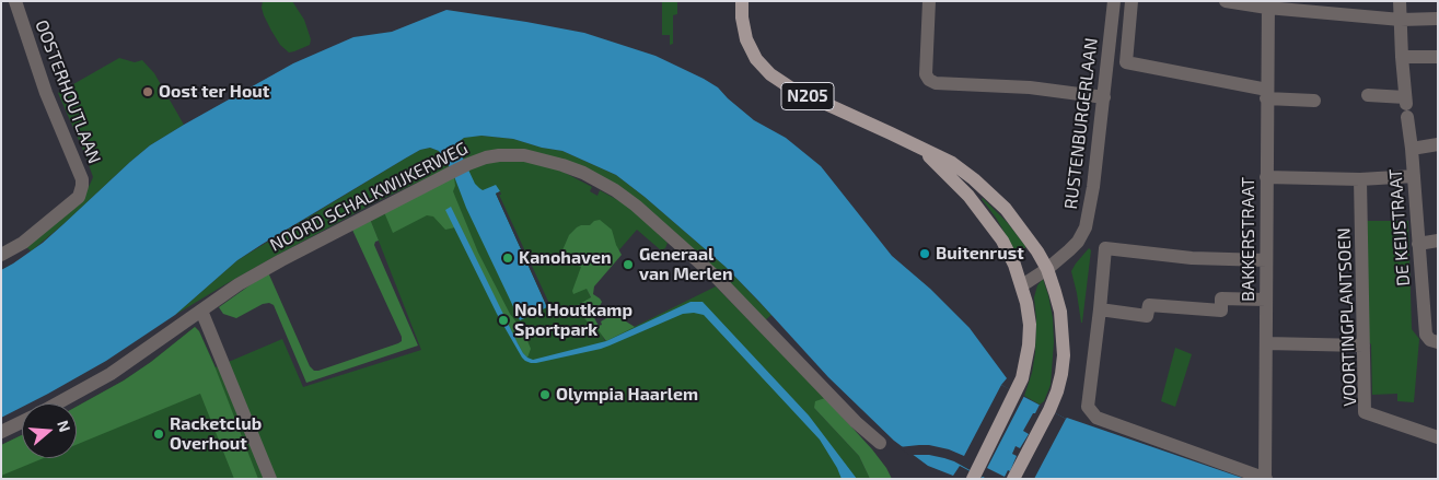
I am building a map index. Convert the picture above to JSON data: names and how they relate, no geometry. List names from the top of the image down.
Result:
{
  "streets": {
    "main road": ["N205"],
    "street": [
      "OOSTERHOUTLAAN",
      "RUSTENBURGERLAAN",
      "NOORD SCHALKWIJKERWEG",
      "DE KEIJSTRAAT",
      "BAKKERSTRAAT",
      "VOORTINGPLANTSOEN"
    ]
  },
  "crossings": [
    ["N205", "RUSTENBURGERLAAN"],
    ["RUSTENBURGERLAAN", "BAKKERSTRAAT"]
  ],
  "places": [
    "Oost ter Hout",
    "Buitenrust",
    "Kanohaven",
    "Generaal van Merlen",
    "Nol Houtkamp Sportpark",
    "Olympia Haarlem",
    "Racketclub Overhout"
  ],
  "north": "right"
}
